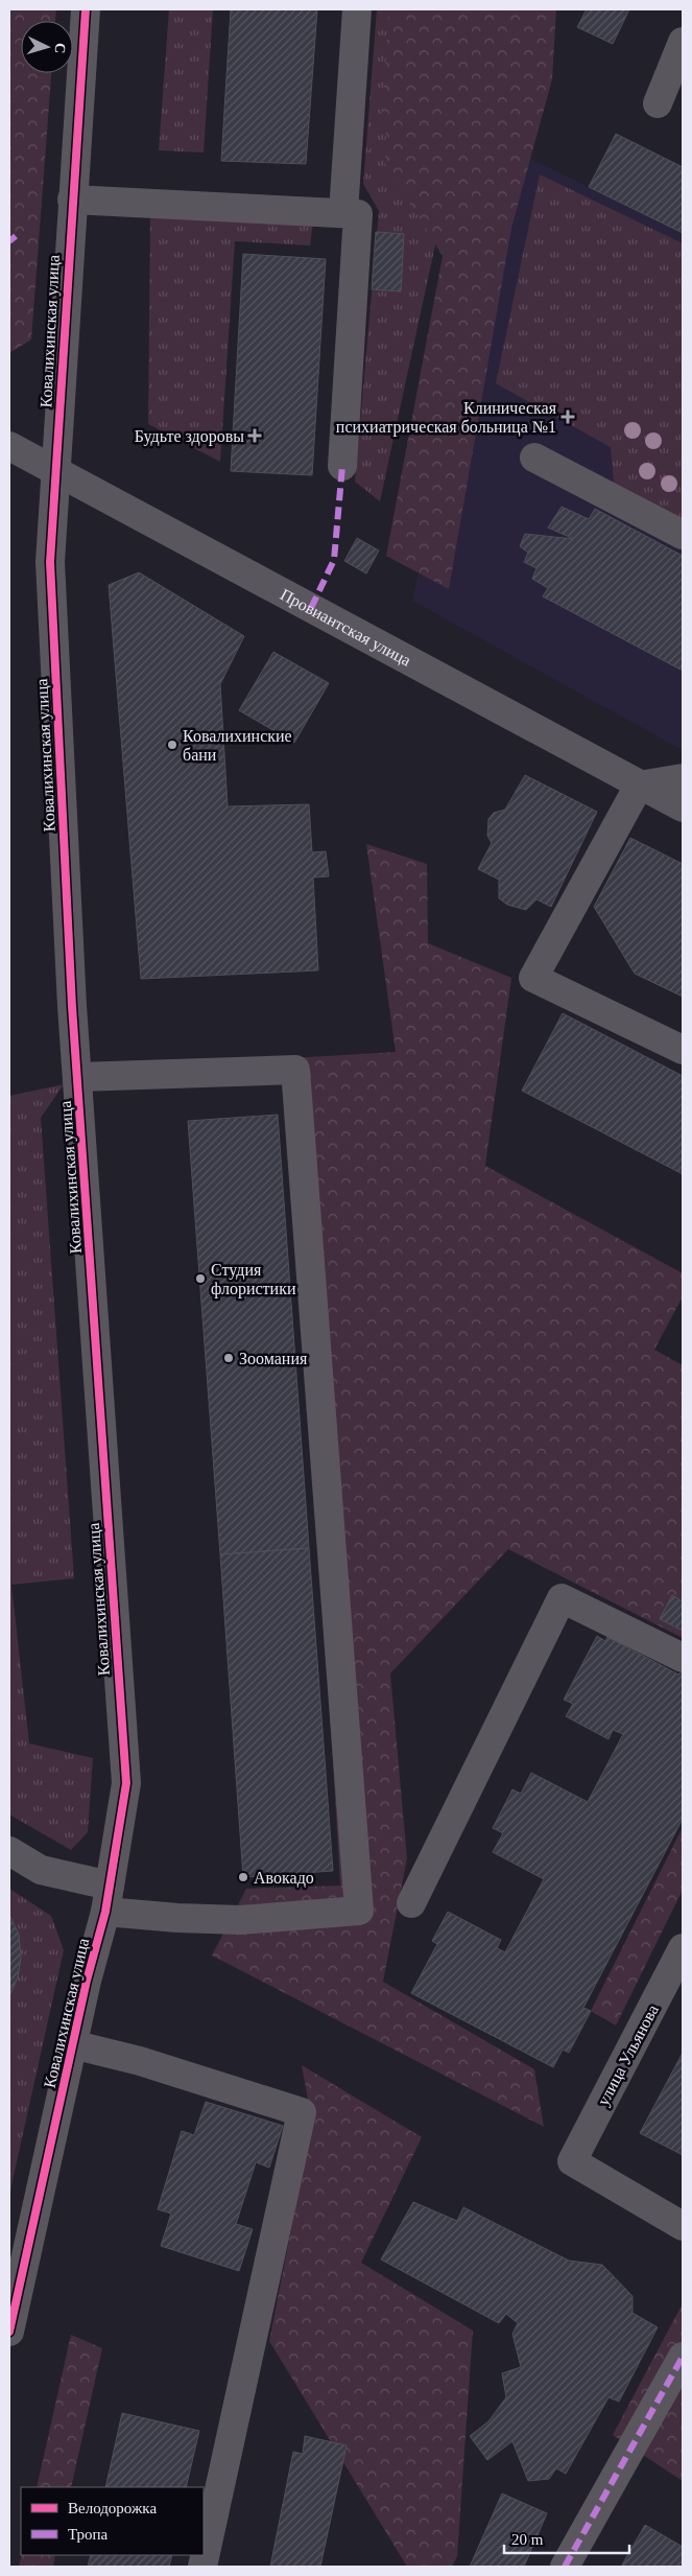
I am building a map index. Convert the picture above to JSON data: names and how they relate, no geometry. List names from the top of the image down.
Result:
{
  "streets": {
    "street": ["Ковалихинская улица", "Провиантская улица", "улица Ульянова"]
  },
  "crossings": [
    ["Ковалихинская улица", "Провиантская улица"]
  ],
  "places": {
    "health": ["Клиническая психиатрическая больница №1", "Будьте здоровы"],
    "other": [
      "Ковалихинские бани",
      "Студия флористики",
      "Зоомания",
      "Авокадо"
    ]
  },
  "legend": ["Велодорожка", "Тропа"],
  "scale_bar": "20 m",
  "north": "right"
}
